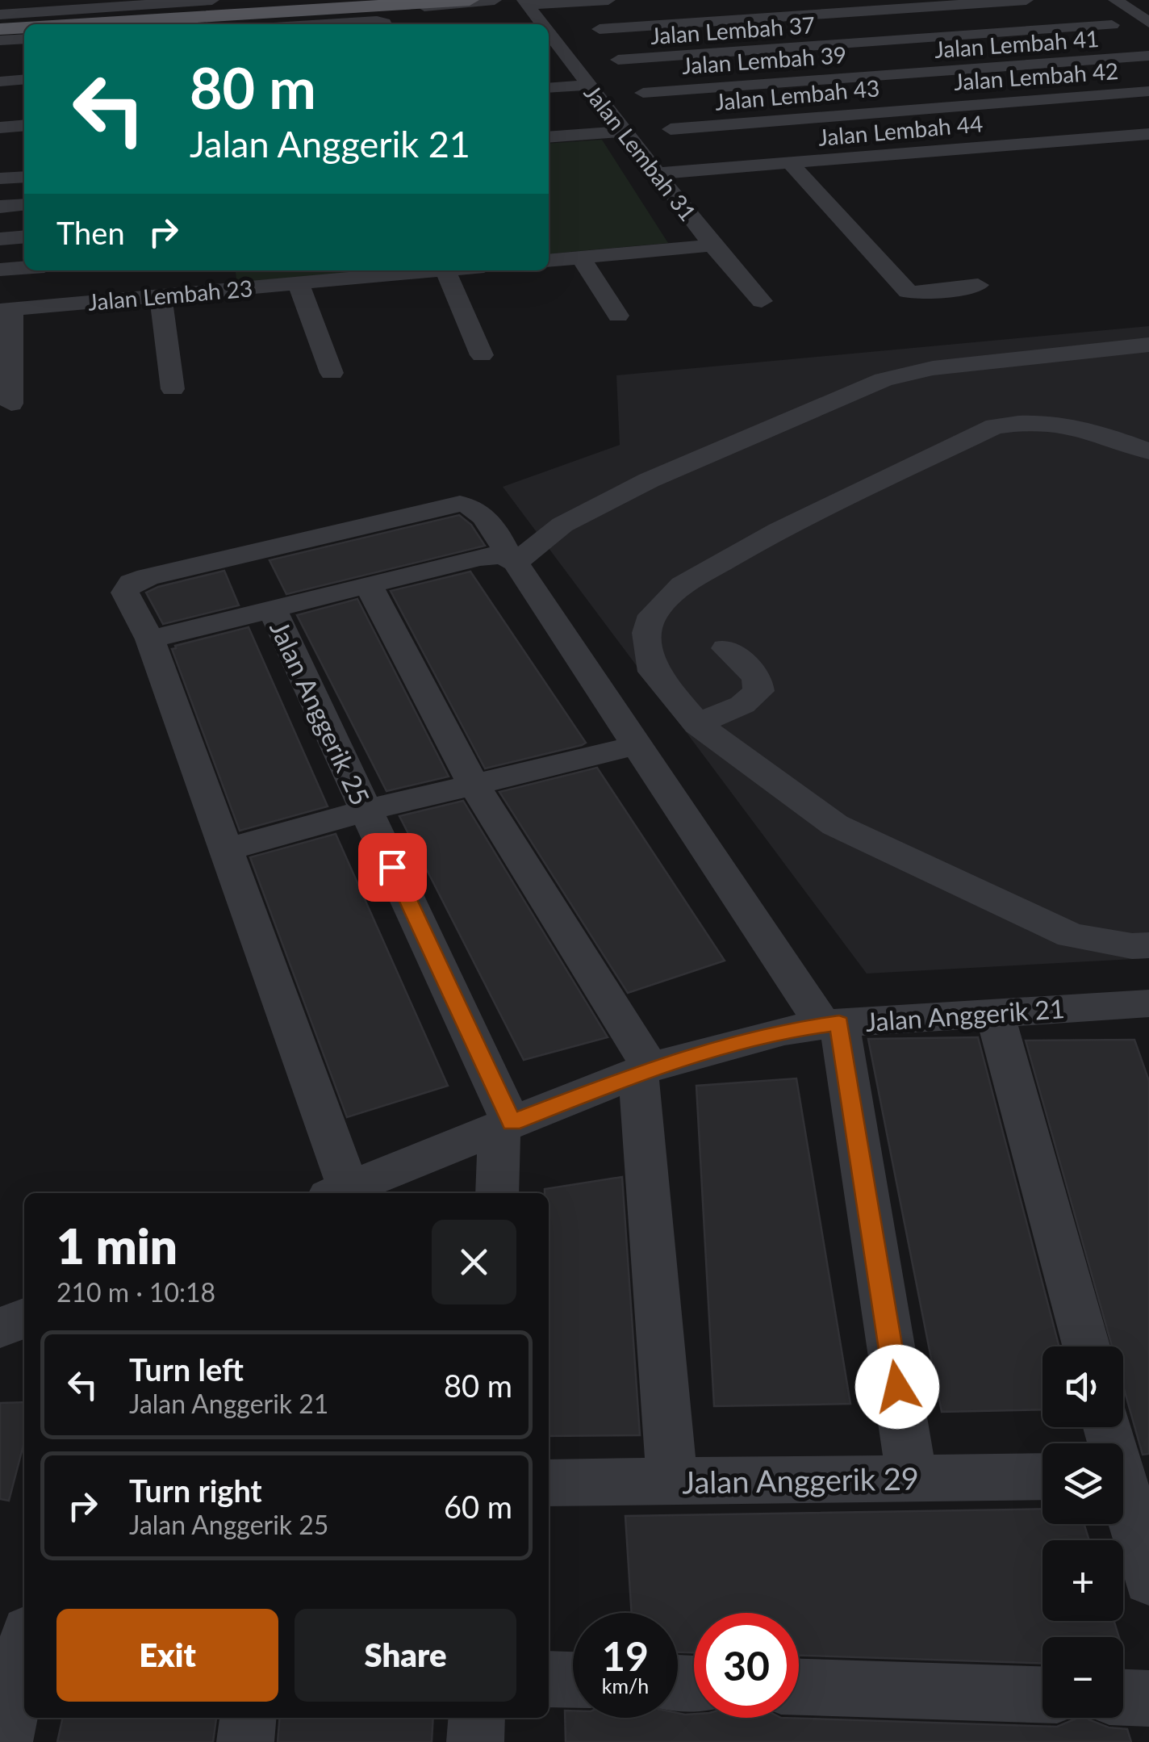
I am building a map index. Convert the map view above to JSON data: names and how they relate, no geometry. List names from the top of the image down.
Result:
{
  "streets": {
    "street": [
      "Jalan Lembah 37",
      "Jalan Lembah 41",
      "Jalan Lembah 39",
      "Jalan Lembah 42",
      "Jalan Lembah 43",
      "Jalan Lembah 44",
      "Jalan Lembah 31",
      "Jalan Lembah 23",
      "Jalan Anggerik 25",
      "Jalan Anggerik 21",
      "Jalan Anggerik 29"
    ]
  },
  "crossings": [
    ["Jalan Lembah 41", "Jalan Lembah 39"],
    ["Jalan Lembah 42", "Jalan Lembah 43"],
    ["Jalan Lembah 44", "Jalan Lembah 31"],
    ["Jalan Anggerik 25", "Jalan Anggerik 21"]
  ],
  "page": {
    "turn": ["80 m", "Jalan Anggerik 21"],
    "then": "Then",
    "heading": ["1 min", "210 m · 10:18"],
    "list": [
      {
        "name": "Turn left",
        "note": "Jalan Anggerik 21",
        "value": "80 m"
      },
      {
        "name": "Turn right",
        "note": "Jalan Anggerik 25",
        "value": "60 m"
      }
    ],
    "map_buttons": ["+", "−"],
    "buttons": ["Exit", "Share"],
    "speed": "19 km/h",
    "limit": "30"
  }
}
